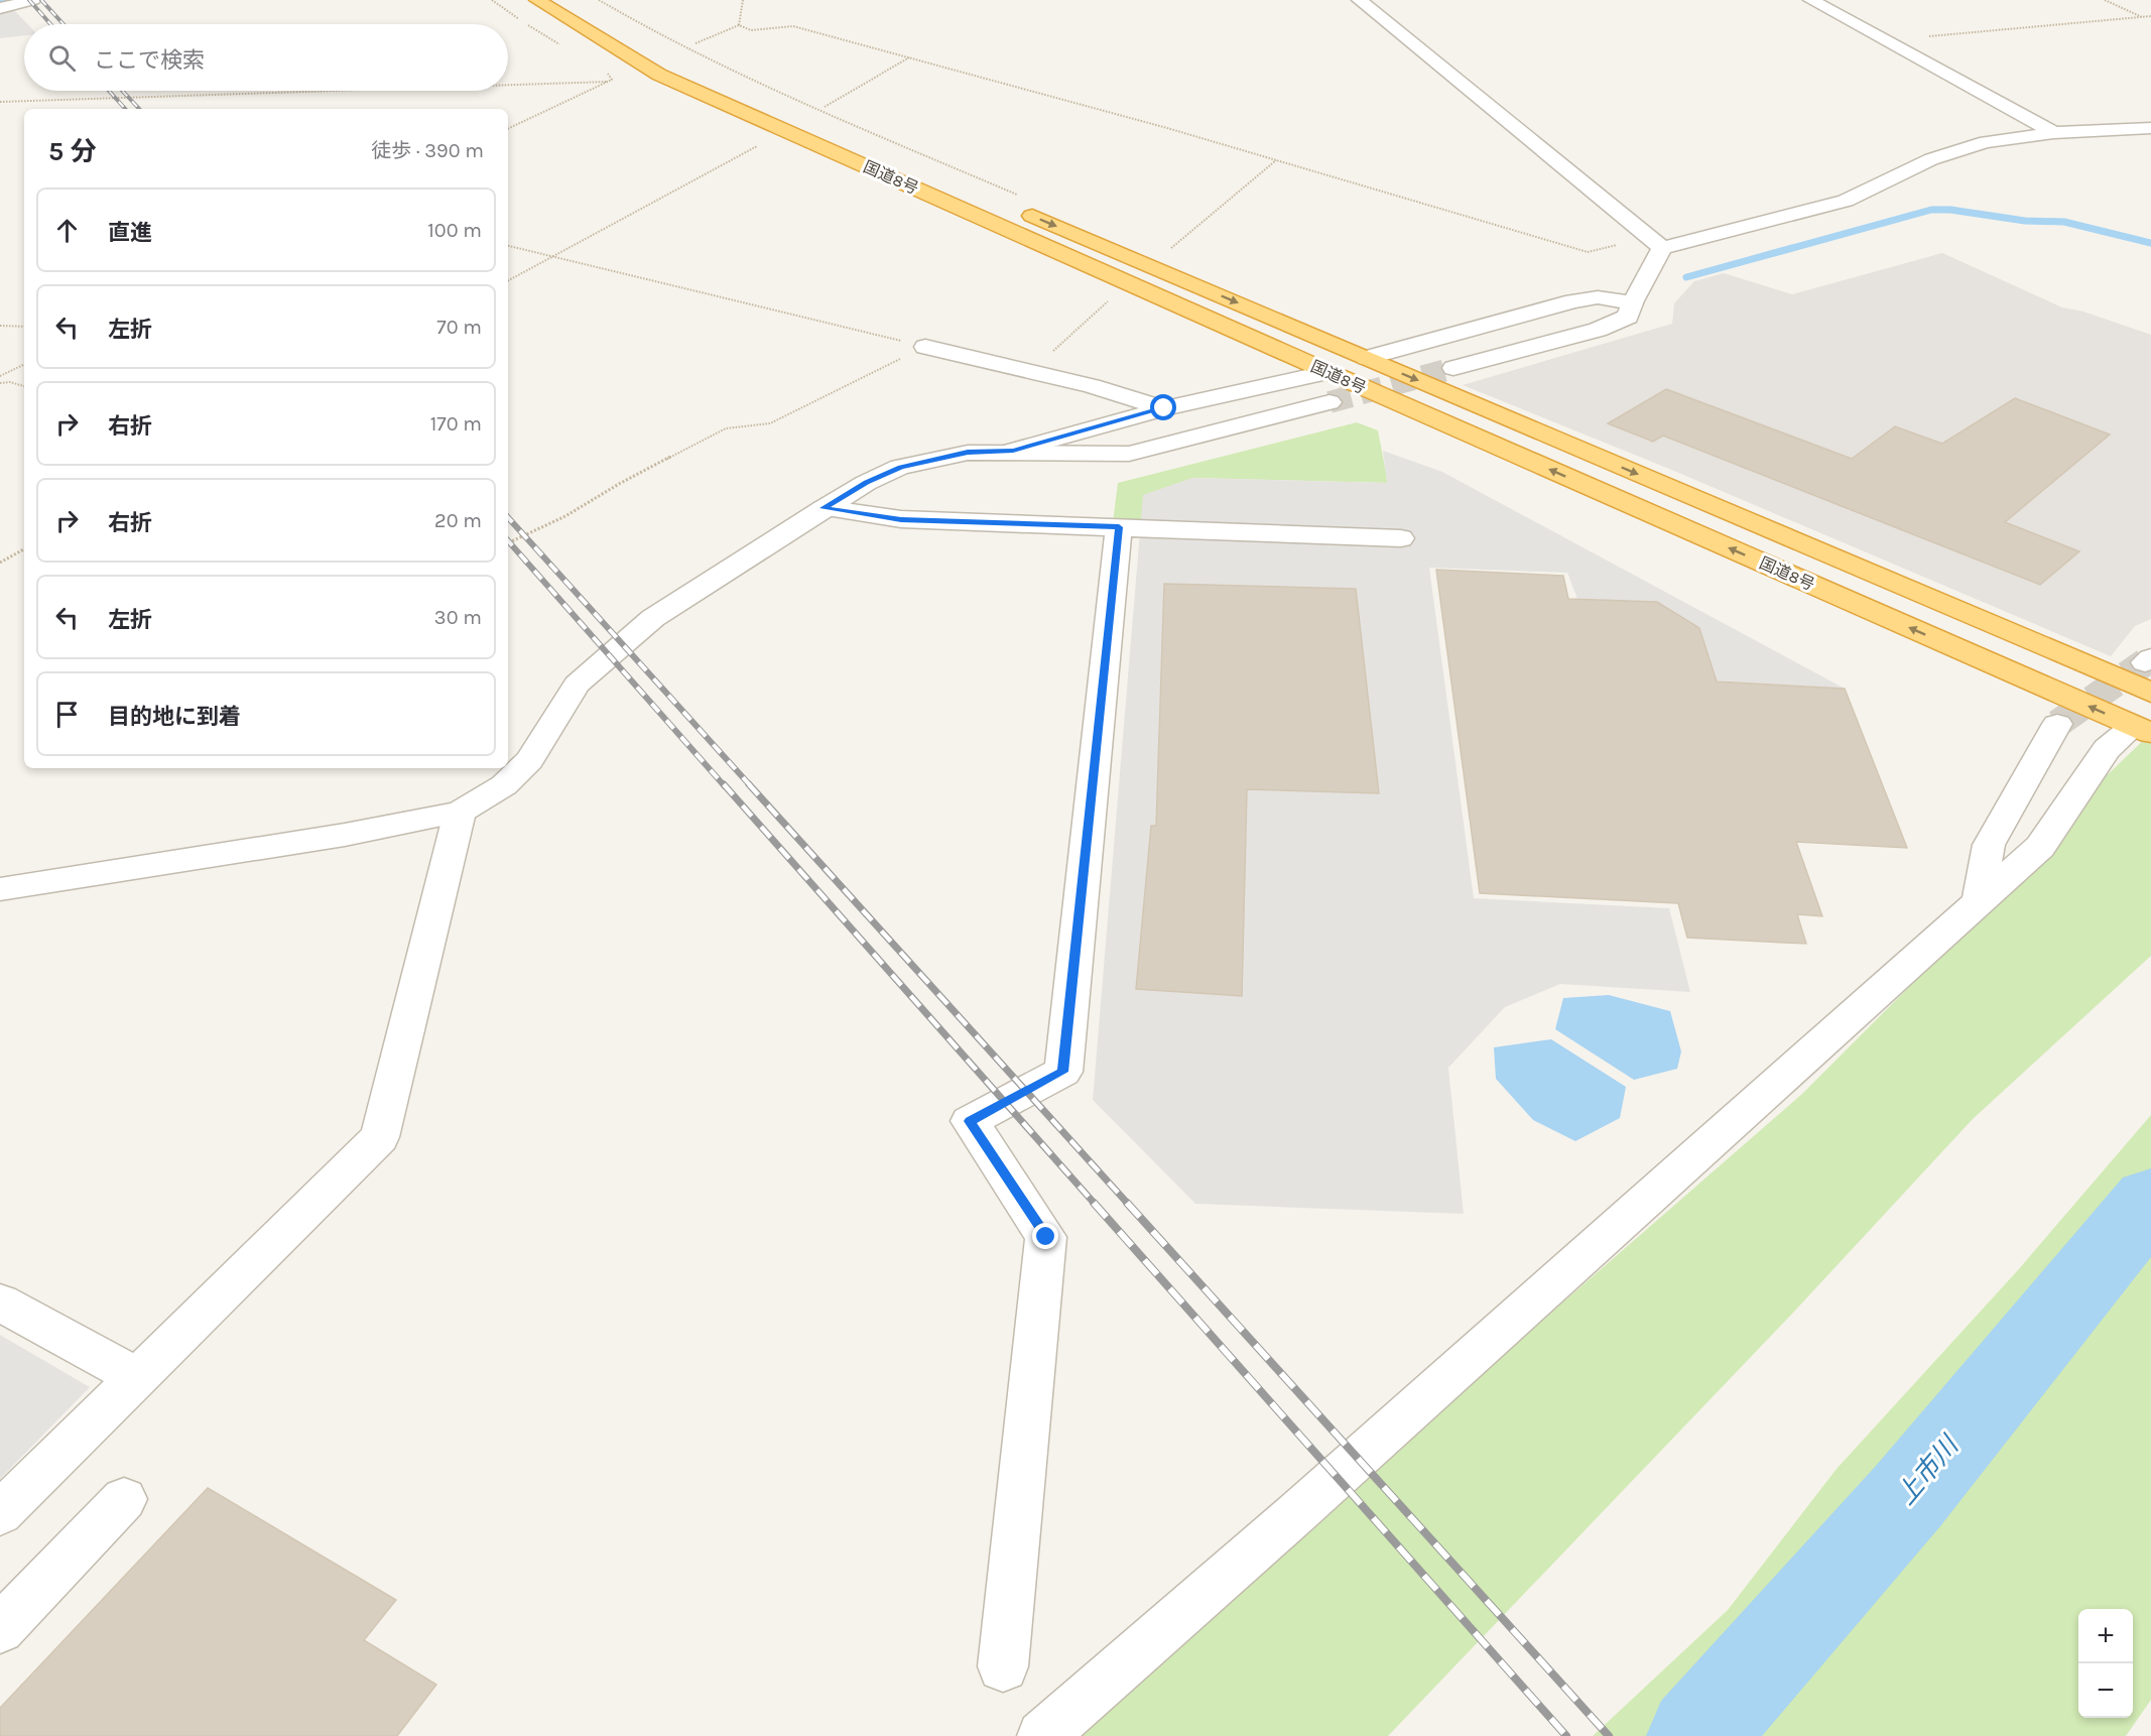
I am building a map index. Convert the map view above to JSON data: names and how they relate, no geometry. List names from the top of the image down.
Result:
{
  "streets": {
    "highway": ["国道8号"]
  },
  "water": ["上市川"],
  "page": {
    "search": "ここで検索",
    "heading": ["5 分", "徒歩 · 390 m"],
    "list": [
      ["直進", "100 m"],
      ["左折", "70 m"],
      ["右折", "170 m"],
      ["右折", "20 m"],
      ["左折", "30 m"],
      "目的地に到着"
    ],
    "map_buttons": ["+", "−"]
  }
}
